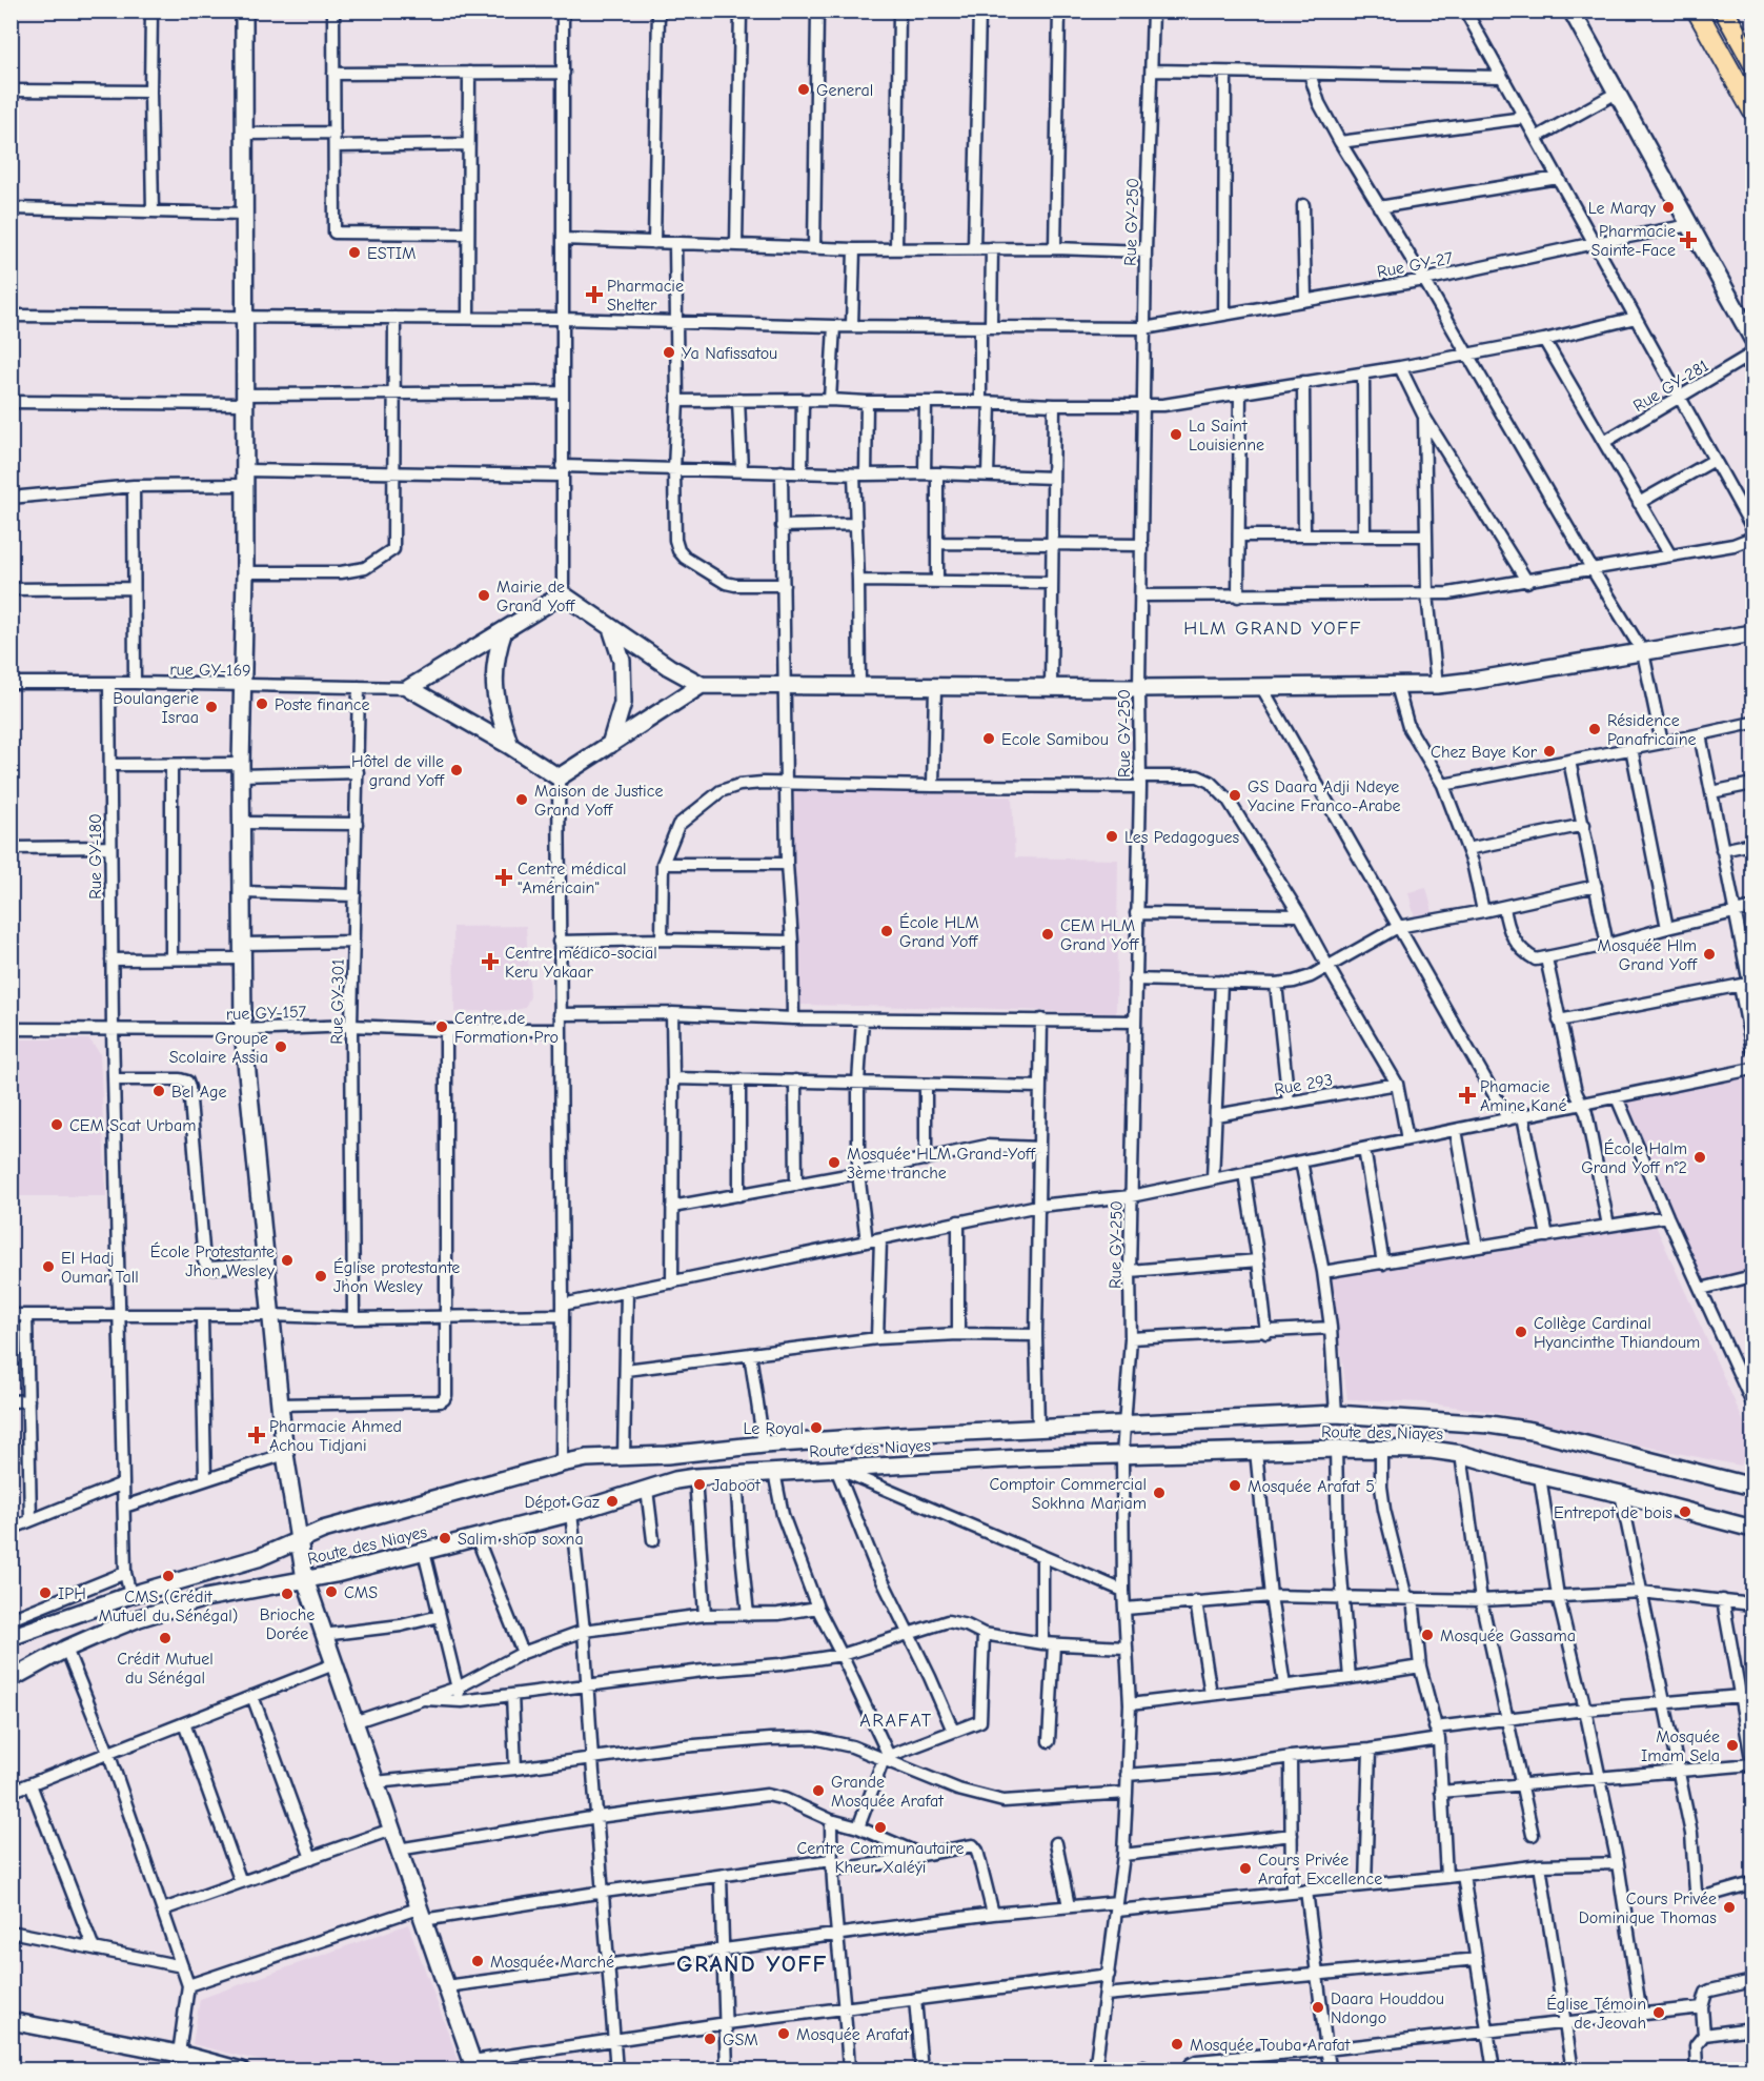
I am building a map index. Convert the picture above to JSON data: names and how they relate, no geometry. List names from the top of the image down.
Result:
{
  "streets": {
    "street": [
      "Rue GY-250",
      "Rue GY-27",
      "Rue GY-281",
      "rue GY-169",
      "Rue GY-180",
      "Rue GY-301",
      "rue GY-157",
      "Rue 293",
      "Route des Niayes"
    ]
  },
  "crossings": [
    ["Rue GY-250", "Rue GY-27"],
    ["Rue GY-250", "Route des Niayes"],
    ["rue GY-169", "Rue GY-180"],
    ["rue GY-169", "Rue GY-301"],
    ["Rue GY-180", "rue GY-157"],
    ["Rue GY-180", "Route des Niayes"],
    ["Rue GY-301", "rue GY-157"]
  ],
  "districts": ["HLM GRAND YOFF", "ARAFAT", "GRAND YOFF"],
  "places": {
    "other": [
      "General",
      "Le Marqy",
      "ESTIM",
      "Ya Nafissatou",
      "La Saint Louisienne",
      "Mairie de Grand Yoff",
      "Poste finance",
      "Boulangerie Israa",
      "Résidence Panafricaine",
      "Ecole Samibou",
      "Chez Baye Kor",
      "Hôtel de ville grand Yoff",
      "GS Daara Adji Ndeye Yacine Franco-Arabe",
      "Maison de Justice Grand Yoff",
      "Les Pedagogues",
      "École HLM Grand Yoff",
      "CEM HLM Grand Yoff",
      "Mosquée Hlm Grand Yoff",
      "Centre de Formation Pro",
      "Groupe Scolaire Assia",
      "Bel Age",
      "CEM Scat Urbam",
      "École Halm Grand Yoff n°2",
      "Mosquée HLM Grand-Yoff 3ème tranche",
      "École Protestante Jhon Wesley",
      "El Hadj Oumar Tall",
      "Église protestante Jhon Wesley",
      "Collège Cardinal Hyancinthe Thiandoum",
      "Le Royal",
      "Jaboot",
      "Mosquée Arafat 5",
      "Comptoir Commercial Sokhna Mariam",
      "Dépot Gaz",
      "Entrepot de bois",
      "Salim shop soxna",
      "CMS (Crédit Mutuel du Sénégal)",
      "CMS",
      "IPH",
      "Brioche Dorée",
      "Mosquée Gassama",
      "Crédit Mutuel du Sénégal",
      "Mosquée Imam Sela",
      "Grande Mosquée Arafat",
      "Centre Communautaire Kheur Xaléyi",
      "Cours Privée Arafat Excellence",
      "Cours Privée Dominique Thomas",
      "Mosquée Marché",
      "Daara Houddou Ndongo",
      "Église Témoin de Jeovah",
      "Mosquée Arafat",
      "GSM",
      "Mosquée Touba Arafat"
    ],
    "health": [
      "Pharmacie Sainte-Face",
      "Pharmacie Shelter",
      "Centre médical \"Américain\"",
      "Centre médico-social Keru Yakaar",
      "Phamacie Amine Kané",
      "Pharmacie Ahmed Achou Tidjani"
    ]
  }
}
